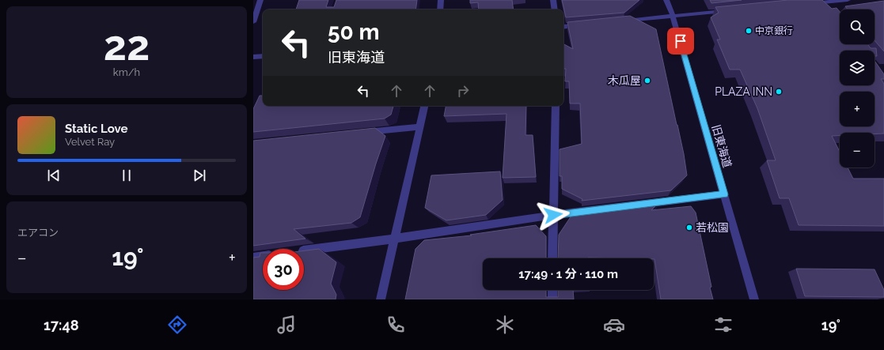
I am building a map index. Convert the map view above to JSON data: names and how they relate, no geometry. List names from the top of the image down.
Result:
{
  "streets": {
    "street": ["旧東海道"]
  },
  "places": [
    "中京銀行",
    "木瓜屋",
    "PLAZA INN",
    "若松園"
  ],
  "page": {
    "tile": [
      ["22", "km/h"],
      "エアコン"
    ],
    "map_buttons": ["+", "−"],
    "turn": ["50 m", "旧東海道"],
    "song": ["Static Love", "Velvet Ray"],
    "heat": ["−", "19°", "+"],
    "limit": "30",
    "trip": "17:49 · 1 分 · 110 m",
    "tabs": ["17:48", "19°"]
  }
}
